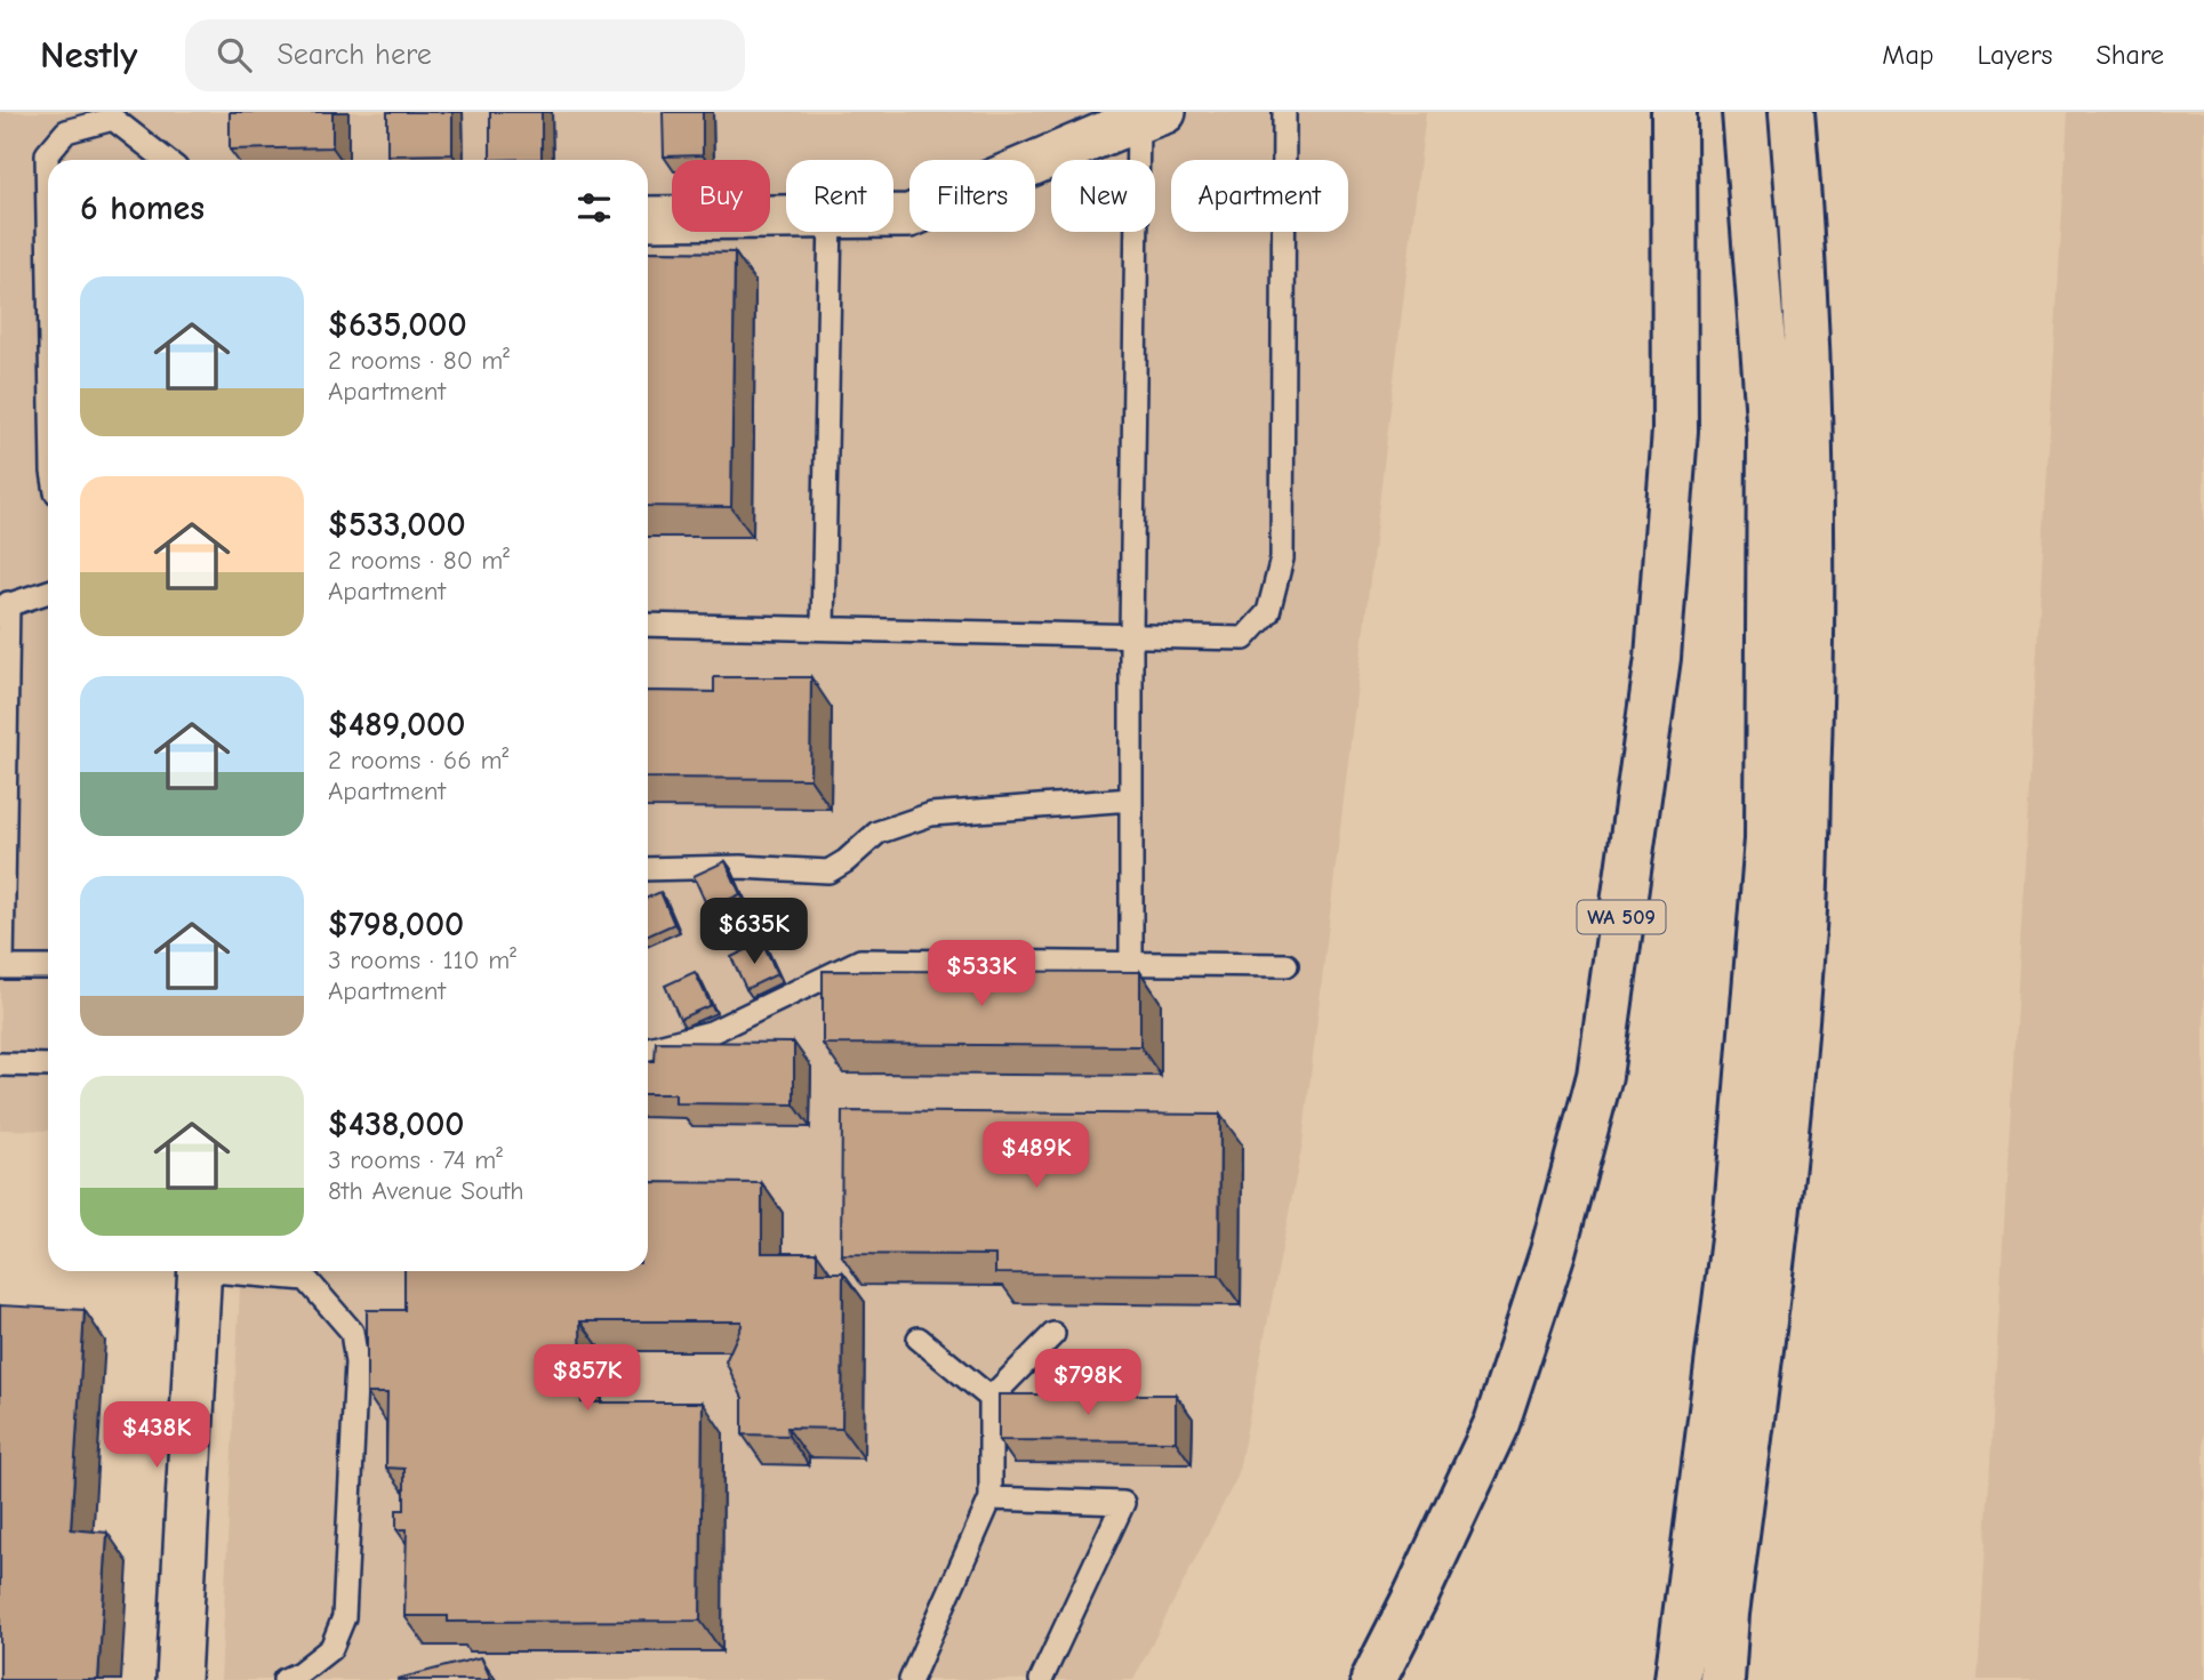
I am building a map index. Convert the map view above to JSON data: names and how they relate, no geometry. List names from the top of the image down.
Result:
{
  "streets": {
    "highway": ["WA 509"]
  },
  "page": {
    "header": "Nestly",
    "search": "Search here",
    "nav": ["Map", "Layers", "Share"],
    "chip": [
      "Buy",
      "Rent",
      "Filters",
      "New",
      "Apartment"
    ],
    "heading": "6 homes",
    "list": [
      {
        "name": "$635,000",
        "note": "2 rooms · 80 m² · Apartment"
      },
      {
        "name": "$533,000",
        "note": "2 rooms · 80 m² · Apartment"
      },
      {
        "name": "$489,000",
        "note": "2 rooms · 66 m² · Apartment"
      },
      {
        "name": "$798,000",
        "note": "3 rooms · 110 m² · Apartment"
      },
      {
        "name": "$438,000",
        "note": "3 rooms · 74 m² · 8th Avenue South"
      }
    ],
    "price": [
      "$635K",
      "$533K",
      "$489K",
      "$857K",
      "$798K",
      "$438K"
    ]
  }
}
